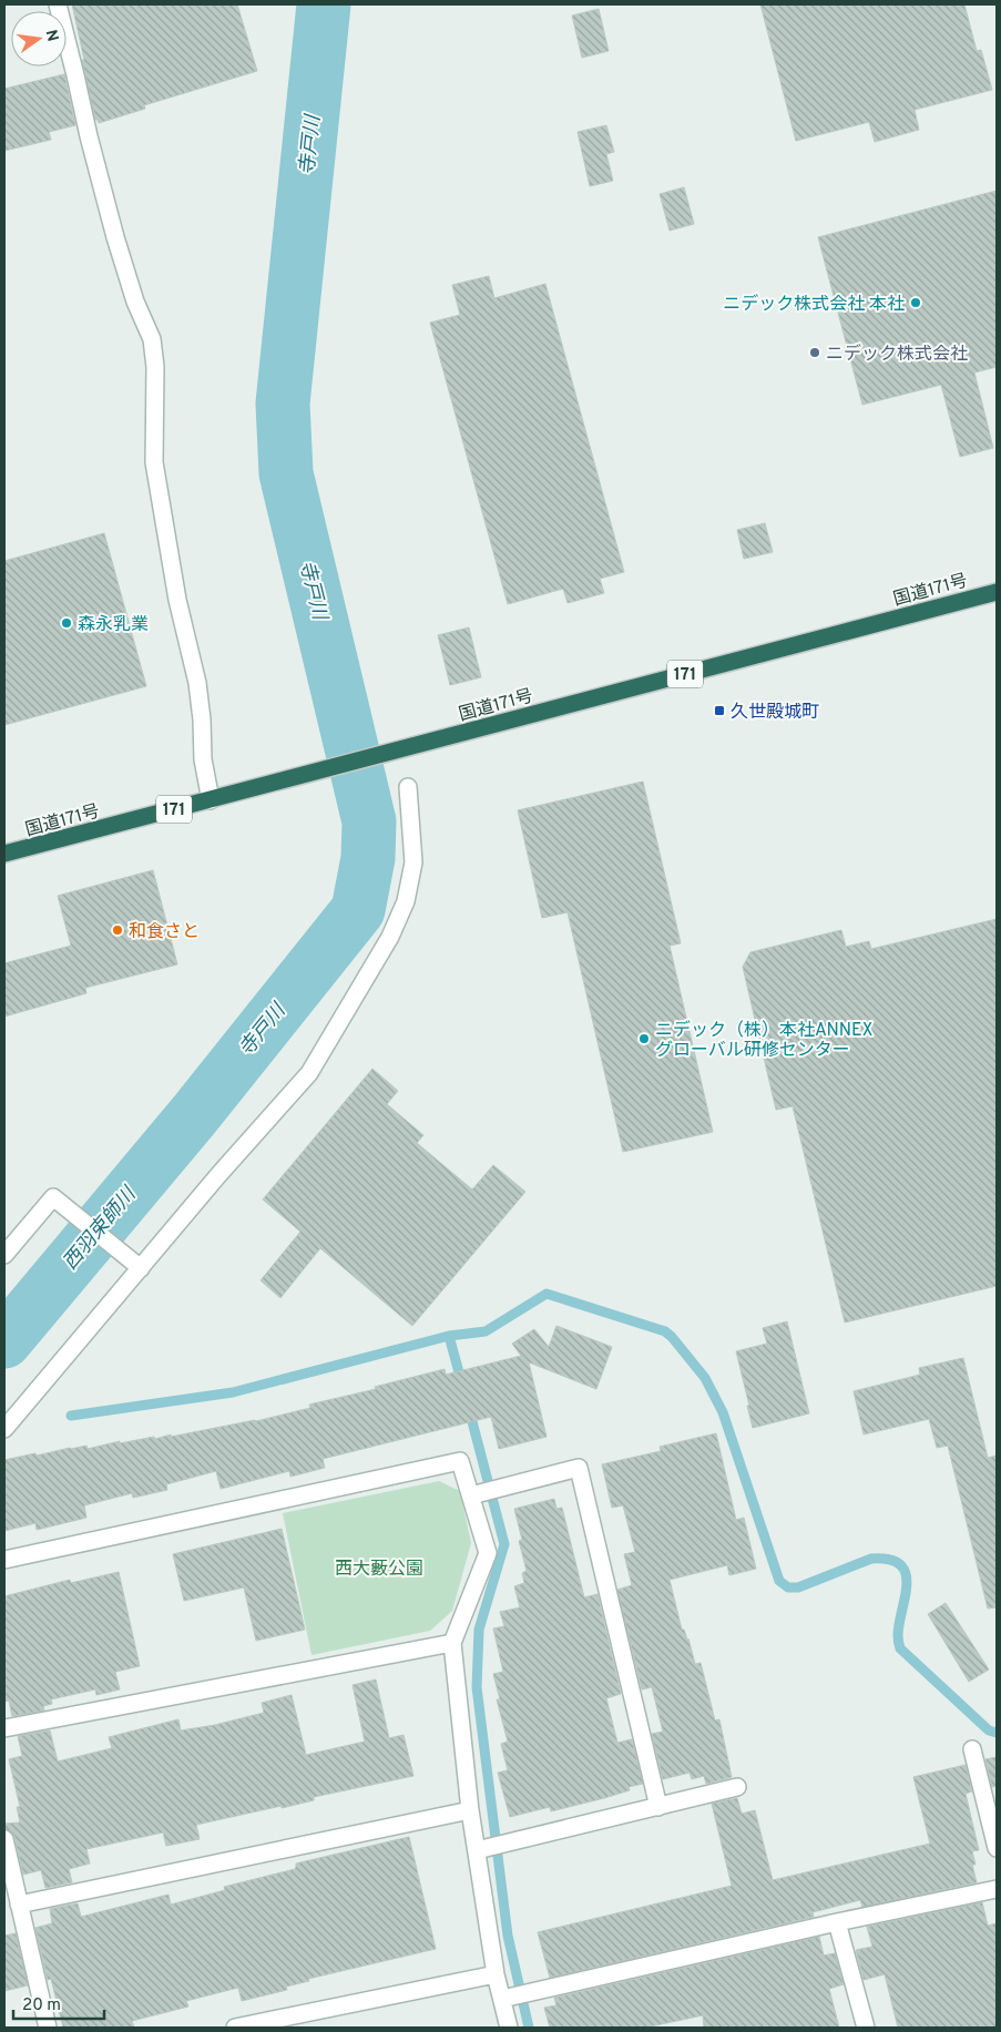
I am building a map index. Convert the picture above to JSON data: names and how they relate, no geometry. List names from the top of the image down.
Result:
{
  "streets": {
    "highway": ["国道171号", "171"]
  },
  "water": ["寺戸川", "西羽束師川"],
  "parks": ["西大藪公園"],
  "places": {
    "other": [
      "ニデック株式会社 本社",
      "ニデック株式会社",
      "森永乳業",
      "和食さと",
      "ニデック（株）本社ANNEX グローバル研修センター"
    ],
    "transit": ["久世殿城町"]
  },
  "scale_bar": "20 m",
  "north": "right"
}
